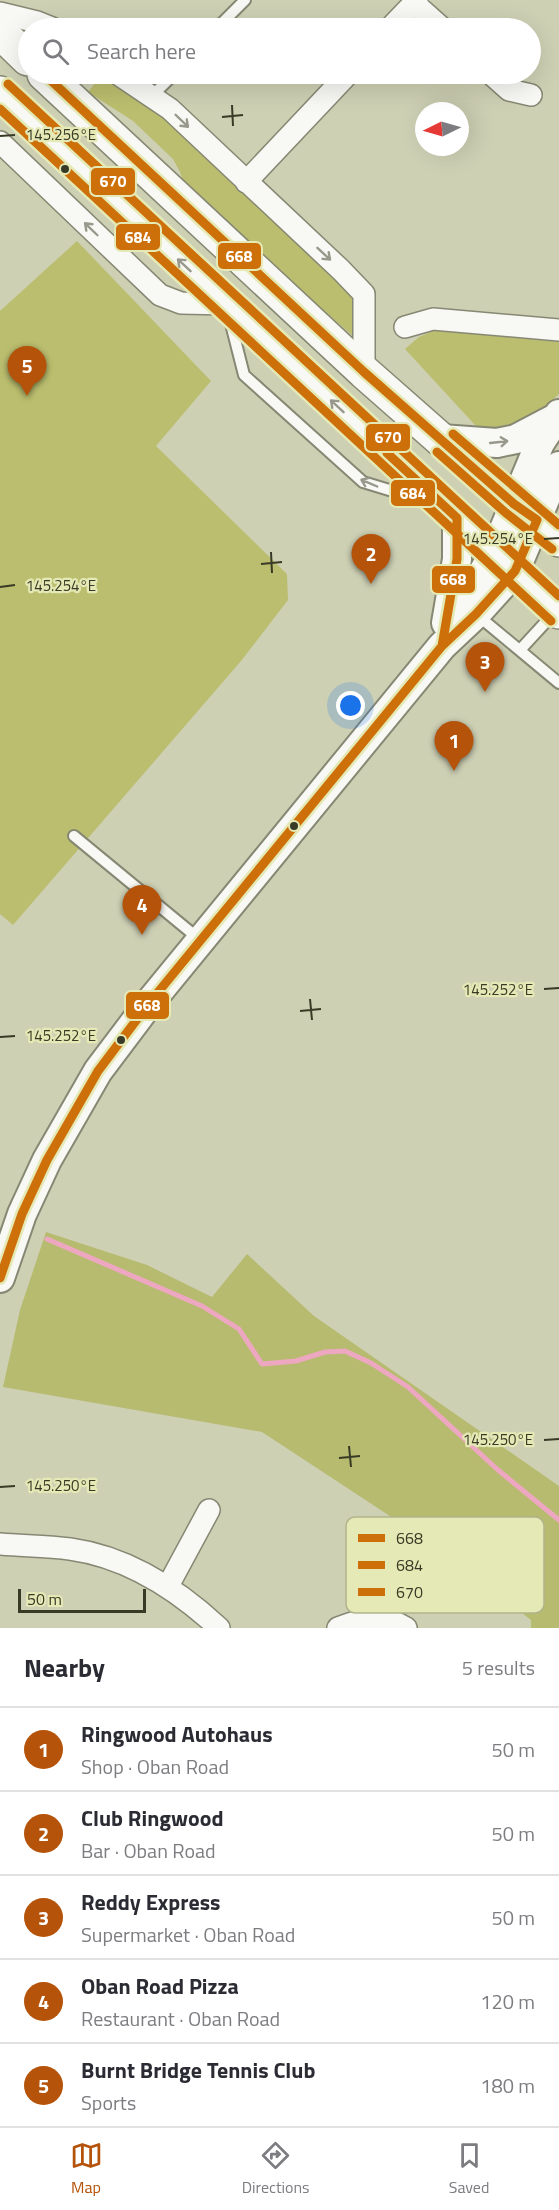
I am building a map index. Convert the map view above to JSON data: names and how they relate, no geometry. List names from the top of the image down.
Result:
{
  "lines": ["transit line 668", "transit line 670", "transit line 684"],
  "legend": ["668", "684", "670"],
  "scale_bar": "50 m",
  "north": "left",
  "page": {
    "search": "Search here",
    "pins": [
      "5",
      "2",
      "3",
      "1",
      "4"
    ],
    "scale": "50 m",
    "heading": ["Nearby", "5 results"],
    "list": [
      {
        "mark": "1",
        "name": "Ringwood Autohaus",
        "note": "Shop · Oban Road",
        "value": "50 m"
      },
      {
        "mark": "2",
        "name": "Club Ringwood",
        "note": "Bar · Oban Road",
        "value": "50 m"
      },
      {
        "mark": "3",
        "name": "Reddy Express",
        "note": "Supermarket · Oban Road",
        "value": "50 m"
      },
      {
        "mark": "4",
        "name": "Oban Road Pizza",
        "note": "Restaurant · Oban Road",
        "value": "120 m"
      },
      {
        "mark": "5",
        "name": "Burnt Bridge Tennis Club",
        "note": "Sports",
        "value": "180 m"
      }
    ],
    "nav": ["Map", "Directions", "Saved"]
  },
  "coordinates": [
    "145.256°E",
    "145.254°E",
    "145.252°E",
    "145.250°E"
  ]
}
